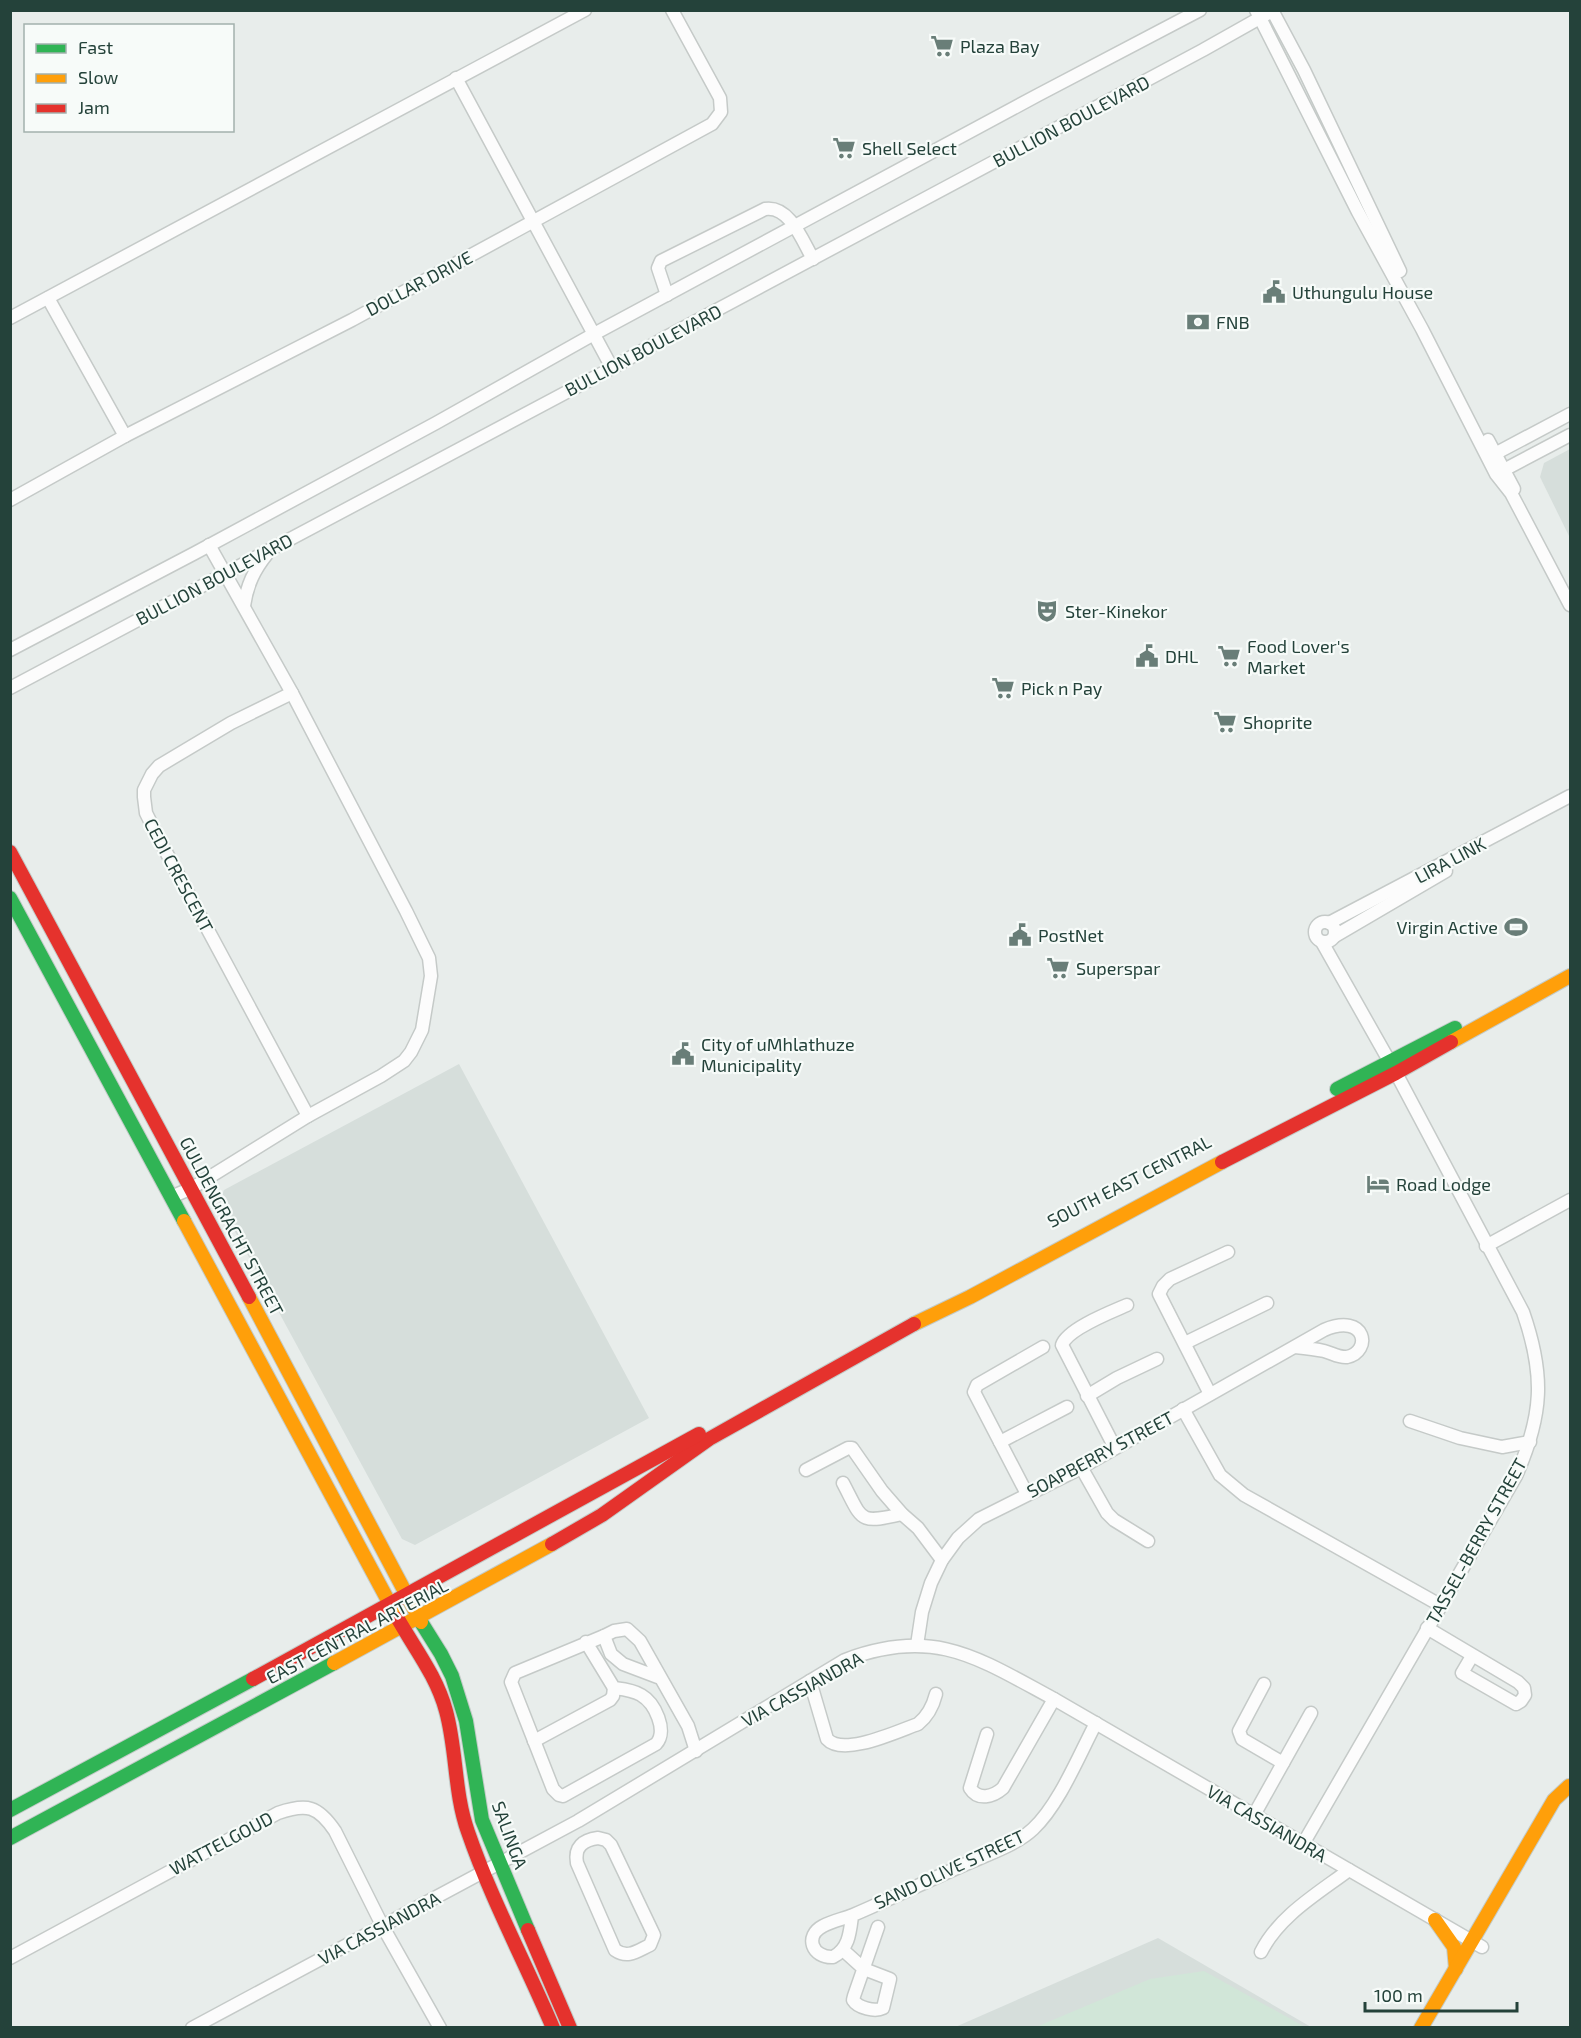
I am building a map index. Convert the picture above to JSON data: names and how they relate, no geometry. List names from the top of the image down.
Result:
{
  "streets": {
    "street": [
      "BULLION BOULEVARD",
      "DOLLAR DRIVE",
      "LIRA LINK",
      "CEDI CRESCENT",
      "SOUTH EAST CENTRAL",
      "GULDENGRACHT STREET",
      "SOAPBERRY STREET",
      "TASSEL-BERRY STREET",
      "EAST CENTRAL ARTERIAL",
      "VIA CASSIANDRA",
      "SALINGA",
      "WATTELGOUD",
      "SAND OLIVE STREET"
    ]
  },
  "crossings": [
    ["SOUTH EAST CENTRAL", "TASSEL-BERRY STREET"],
    ["SOUTH EAST CENTRAL", "EAST CENTRAL ARTERIAL"],
    ["GULDENGRACHT STREET", "EAST CENTRAL ARTERIAL"],
    ["GULDENGRACHT STREET", "SALINGA"],
    ["SOAPBERRY STREET", "TASSEL-BERRY STREET"],
    ["SOAPBERRY STREET", "VIA CASSIANDRA"],
    ["TASSEL-BERRY STREET", "VIA CASSIANDRA"],
    ["EAST CENTRAL ARTERIAL", "SALINGA"],
    ["VIA CASSIANDRA", "SALINGA"],
    ["VIA CASSIANDRA", "WATTELGOUD"],
    ["VIA CASSIANDRA", "SAND OLIVE STREET"]
  ],
  "places": {
    "supermarket": [
      "Plaza Bay",
      "Shell Select",
      "Food Lover's Market",
      "Pick n Pay",
      "Shoprite",
      "Superspar"
    ],
    "public building": [
      "Uthungulu House",
      "DHL",
      "PostNet",
      "City of uMhlathuze Municipality"
    ],
    "bank": ["FNB"],
    "theatre": ["Ster-Kinekor"],
    "sports": ["Virgin Active"],
    "hotel": ["Road Lodge"]
  },
  "legend": ["Fast", "Slow", "Jam"],
  "scale_bar": "100 m"
}
